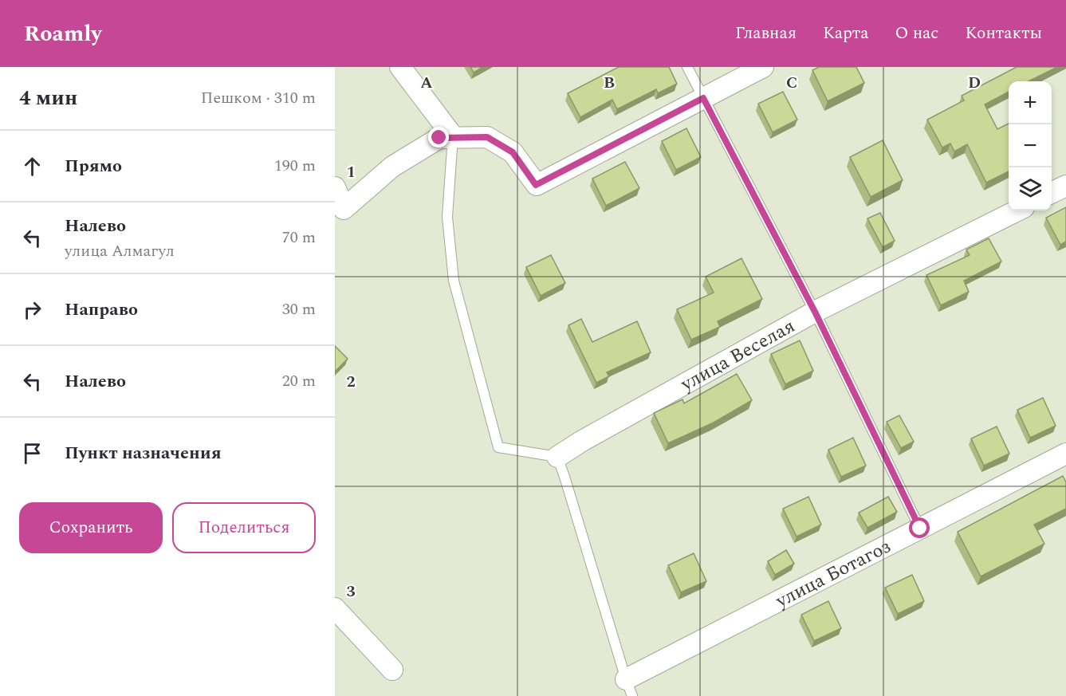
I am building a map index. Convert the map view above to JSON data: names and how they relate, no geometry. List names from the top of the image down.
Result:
{
  "streets": {
    "street": ["улица Веселая", "улица Ботагоз"]
  },
  "page": {
    "header": "Roamly",
    "nav": [
      "Главная",
      "Карта",
      "О нас",
      "Контакты"
    ],
    "heading": ["4 мин", "Пешком · 310 m"],
    "map_buttons": ["+", "−"],
    "list": [
      ["Прямо", "190 m"],
      ["Налево", "улица Алмагул", "70 m"],
      ["Направо", "30 m"],
      ["Налево", "20 m"],
      "Пункт назначения"
    ],
    "buttons": ["Сохранить", "Поделиться"]
  },
  "grid": {
    "columns": [
      "A",
      "B",
      "C",
      "D"
    ],
    "rows": ["1", "2", "3"]
  }
}
